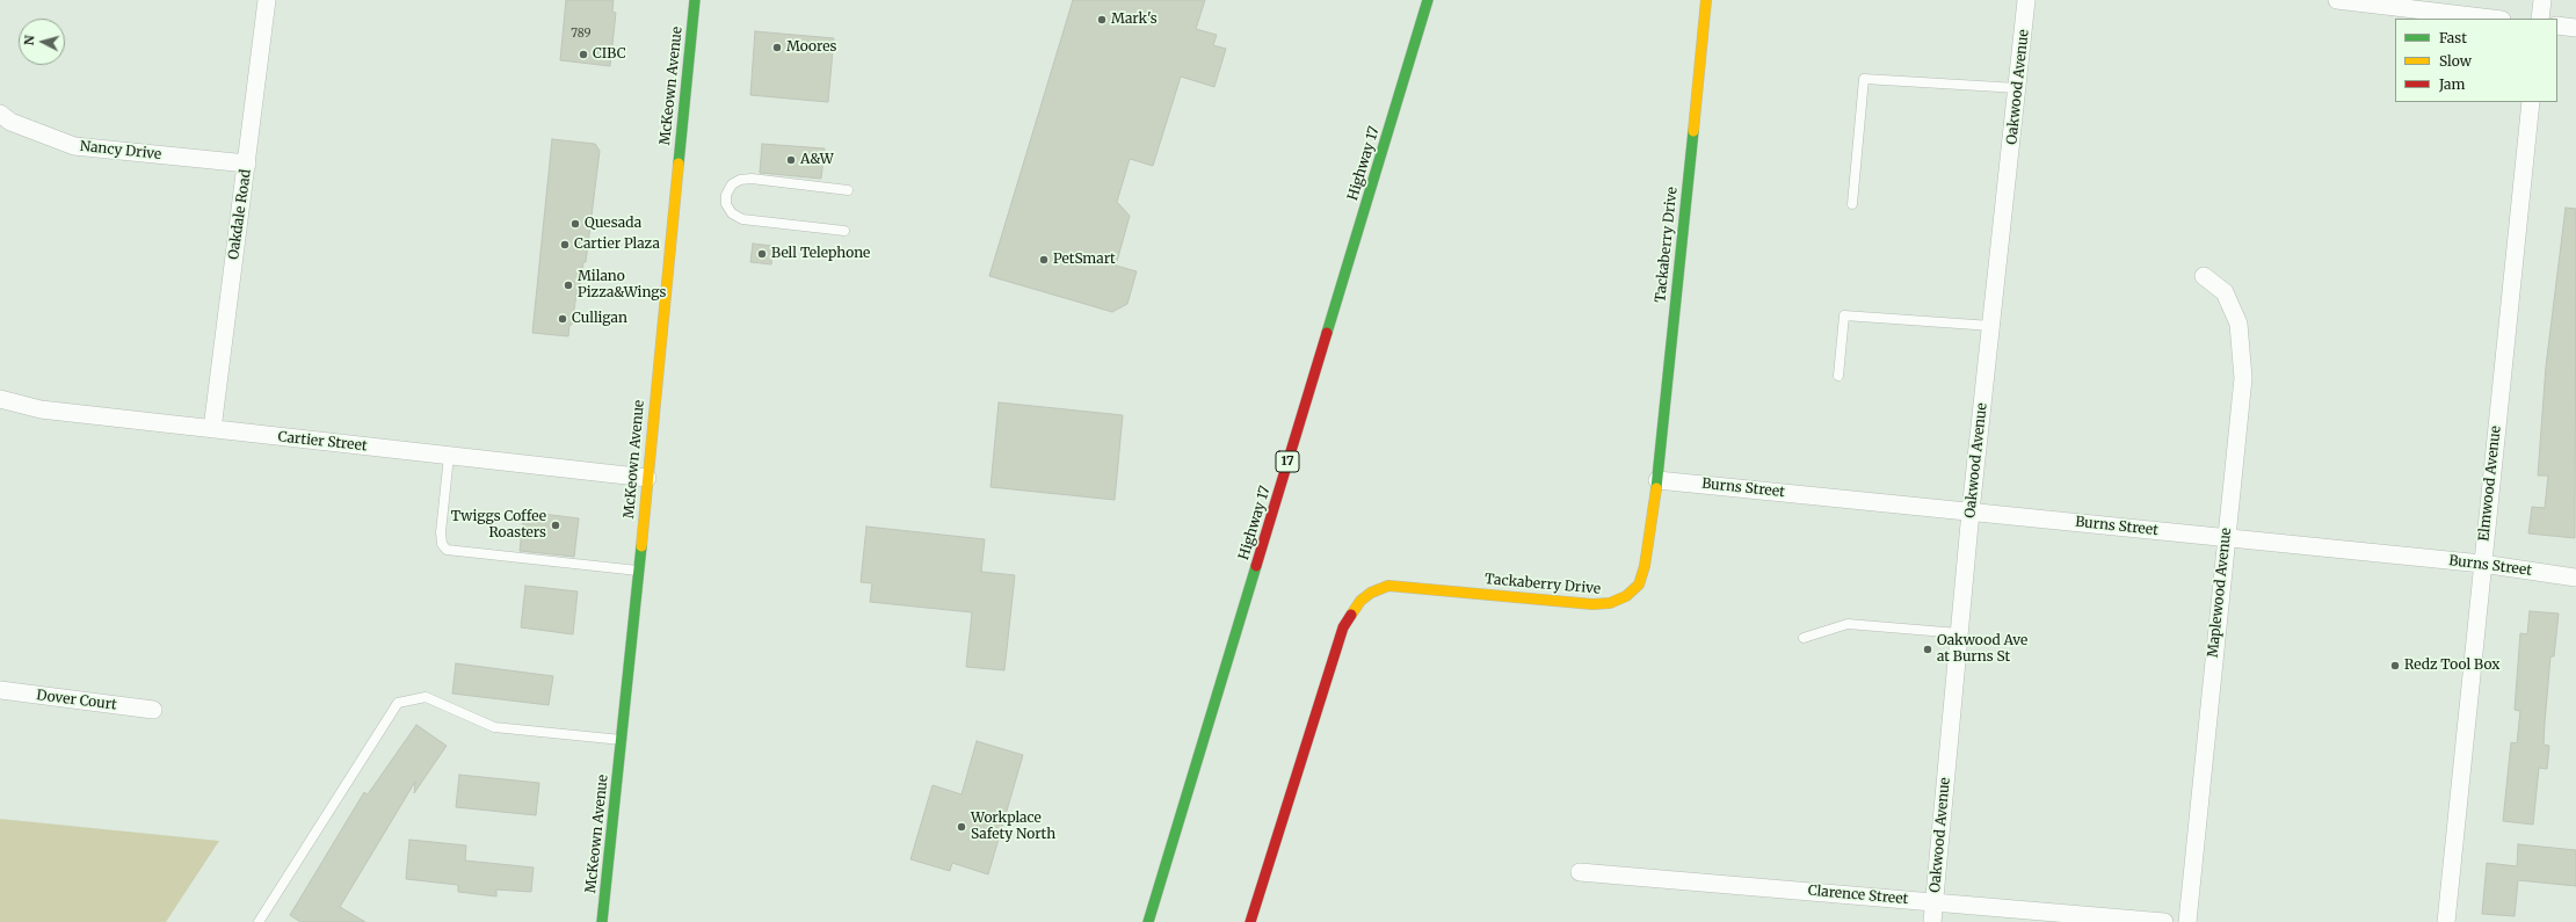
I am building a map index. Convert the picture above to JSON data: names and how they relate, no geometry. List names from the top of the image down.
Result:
{
  "streets": {
    "main road": [
      "McKeown Avenue",
      "Highway 17",
      "Tackaberry Drive",
      "17"
    ],
    "street": [
      "Oakwood Avenue",
      "Nancy Drive",
      "Oakdale Road",
      "Cartier Street",
      "Elmwood Avenue",
      "Burns Street",
      "Maplewood Avenue",
      "Dover Court",
      "Clarence Street"
    ]
  },
  "crossings": [
    ["McKeown Avenue", "Cartier Street"],
    ["Oakwood Avenue", "Burns Street"],
    ["Oakwood Avenue", "Clarence Street"],
    ["Nancy Drive", "Oakdale Road"],
    ["Oakdale Road", "Cartier Street"],
    ["Tackaberry Drive", "Burns Street"],
    ["Elmwood Avenue", "Burns Street"],
    ["Burns Street", "Maplewood Avenue"]
  ],
  "places": [
    "Mark's",
    "Moores",
    "CIBC",
    "A&W",
    "Quesada",
    "Cartier Plaza",
    "Bell Telephone",
    "PetSmart",
    "Milano Pizza&Wings",
    "Culligan",
    "Twiggs Coffee Roasters",
    "Oakwood Ave at Burns St",
    "Redz Tool Box",
    "Workplace Safety North"
  ],
  "house_numbers": ["789"],
  "legend": ["Fast", "Slow", "Jam"],
  "north": "left"
}
